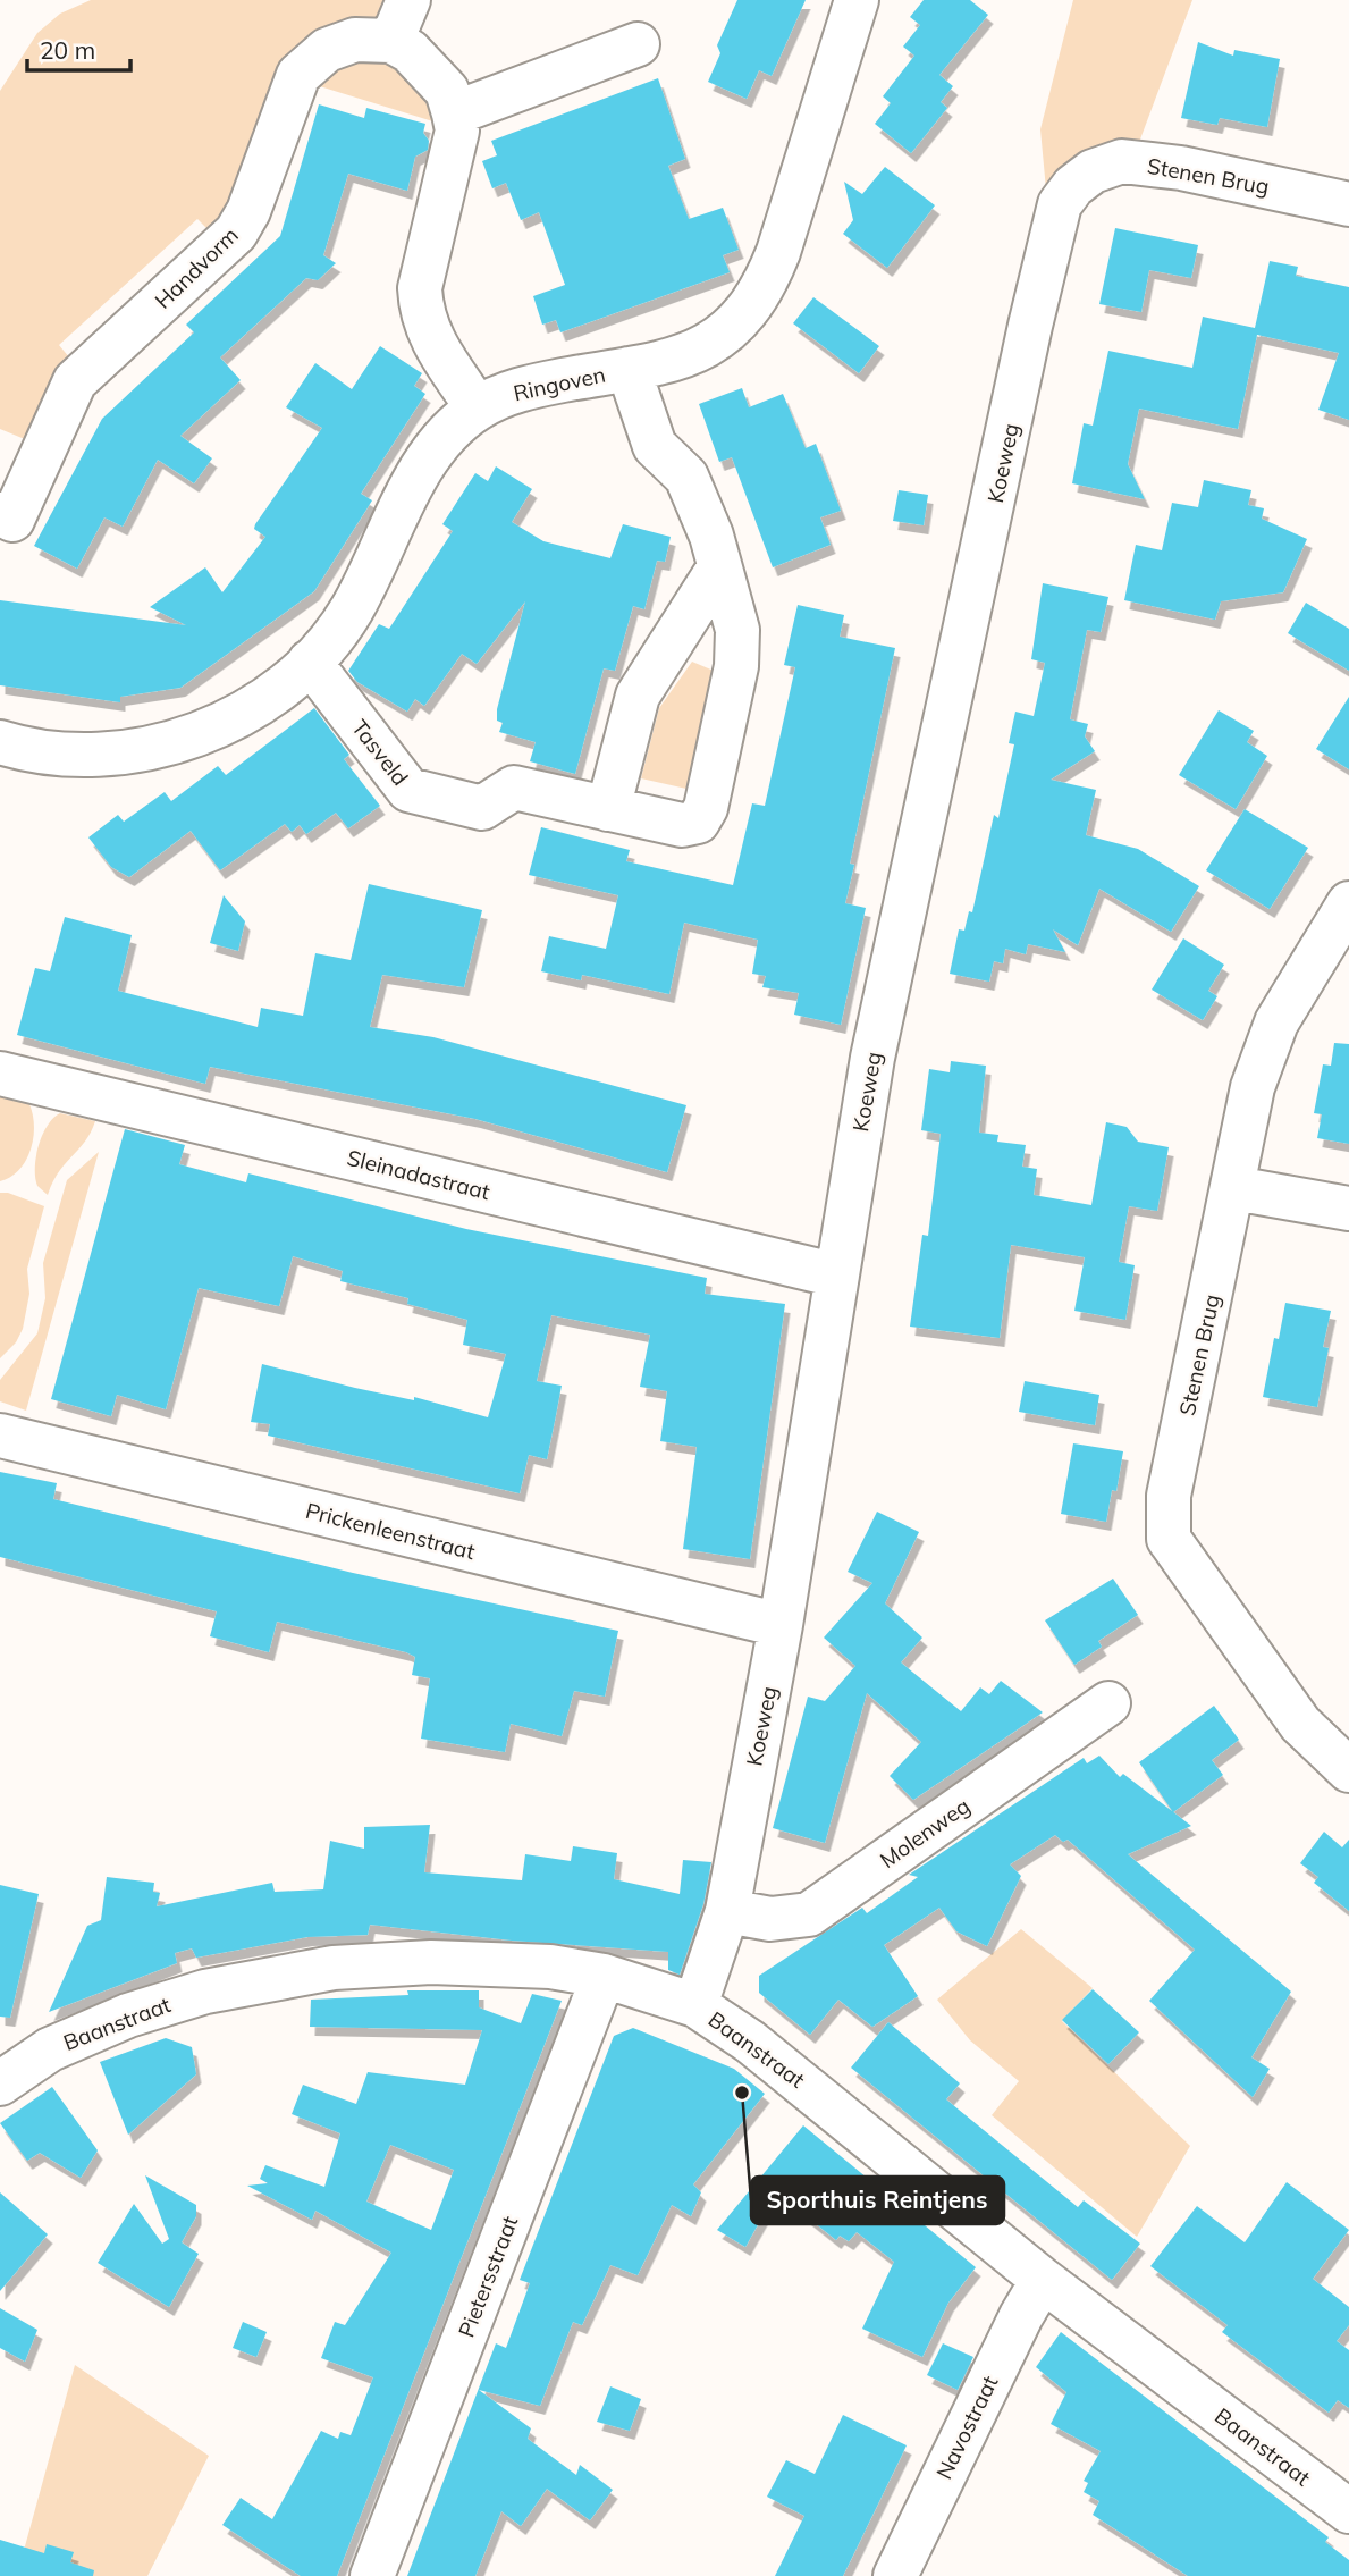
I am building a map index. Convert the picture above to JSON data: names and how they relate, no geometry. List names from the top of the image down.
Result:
{
  "streets": {
    "street": [
      "Stenen Brug",
      "Handvorm",
      "Ringoven",
      "Koeweg",
      "Tasveld",
      "Sleinadastraat",
      "Prickenleenstraat",
      "Molenweg",
      "Baanstraat",
      "Pietersstraat",
      "Navostraat"
    ]
  },
  "crossings": [
    ["Stenen Brug", "Koeweg"],
    ["Ringoven", "Tasveld"],
    ["Koeweg", "Sleinadastraat"],
    ["Koeweg", "Prickenleenstraat"],
    ["Koeweg", "Molenweg"],
    ["Koeweg", "Baanstraat"],
    ["Baanstraat", "Pietersstraat"],
    ["Baanstraat", "Navostraat"]
  ],
  "places": ["Sporthuis Reintjens"],
  "scale_bar": "20 m"
}
